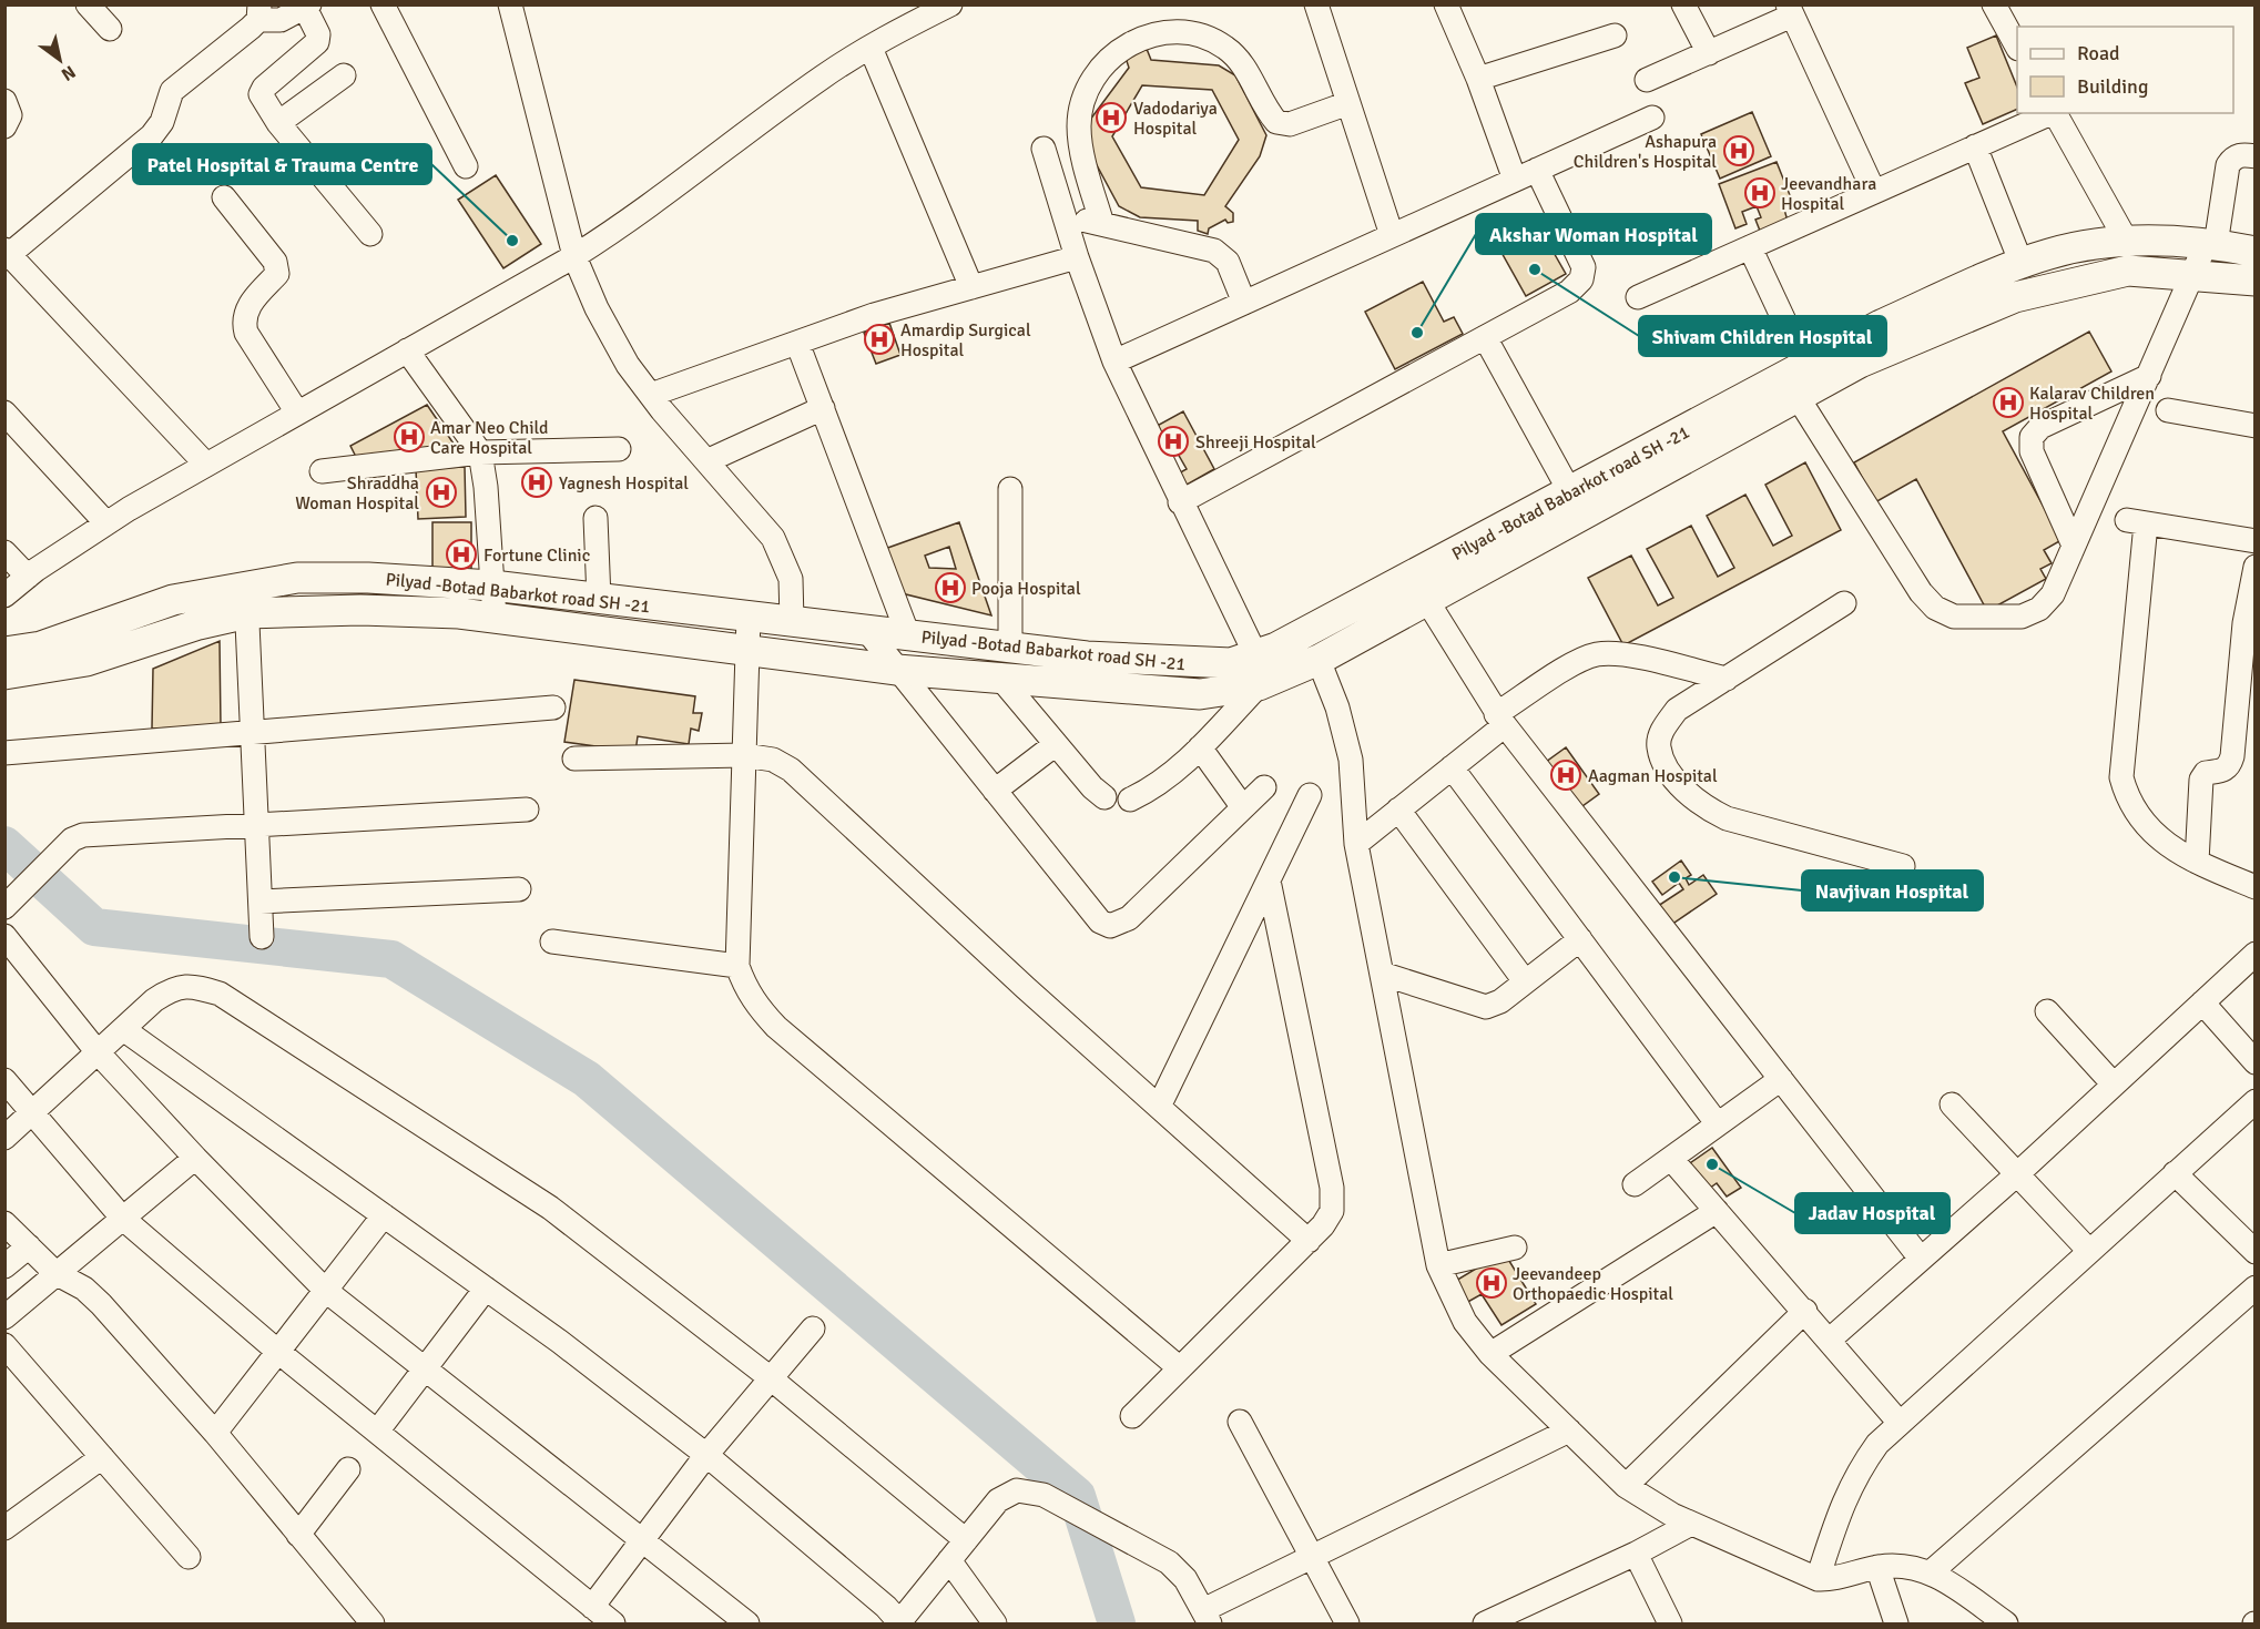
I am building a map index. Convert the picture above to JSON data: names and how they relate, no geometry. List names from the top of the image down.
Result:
{
  "streets": {
    "main road": ["Pilyad -Botad Babarkot road SH -21"]
  },
  "places": {
    "hospital": [
      "Vadodariya Hospital",
      "Ashapura Children's Hospital",
      "Jeevandhara Hospital",
      "Amardip Surgical Hospital",
      "Kalarav Children Hospital",
      "Amar Neo Child Care Hospital",
      "Shreeji Hospital",
      "Yagnesh Hospital",
      "Shraddha Woman Hospital",
      "Fortune Clinic",
      "Pooja Hospital",
      "Aagman Hospital",
      "Jeevandeep Orthopaedic Hospital"
    ],
    "other": [
      "Patel Hospital & Trauma Centre",
      "Shivam Children Hospital",
      "Akshar Woman Hospital",
      "Navjivan Hospital",
      "Jadav Hospital"
    ]
  },
  "legend": ["Road", "Building"],
  "north": "bottom right"
}
